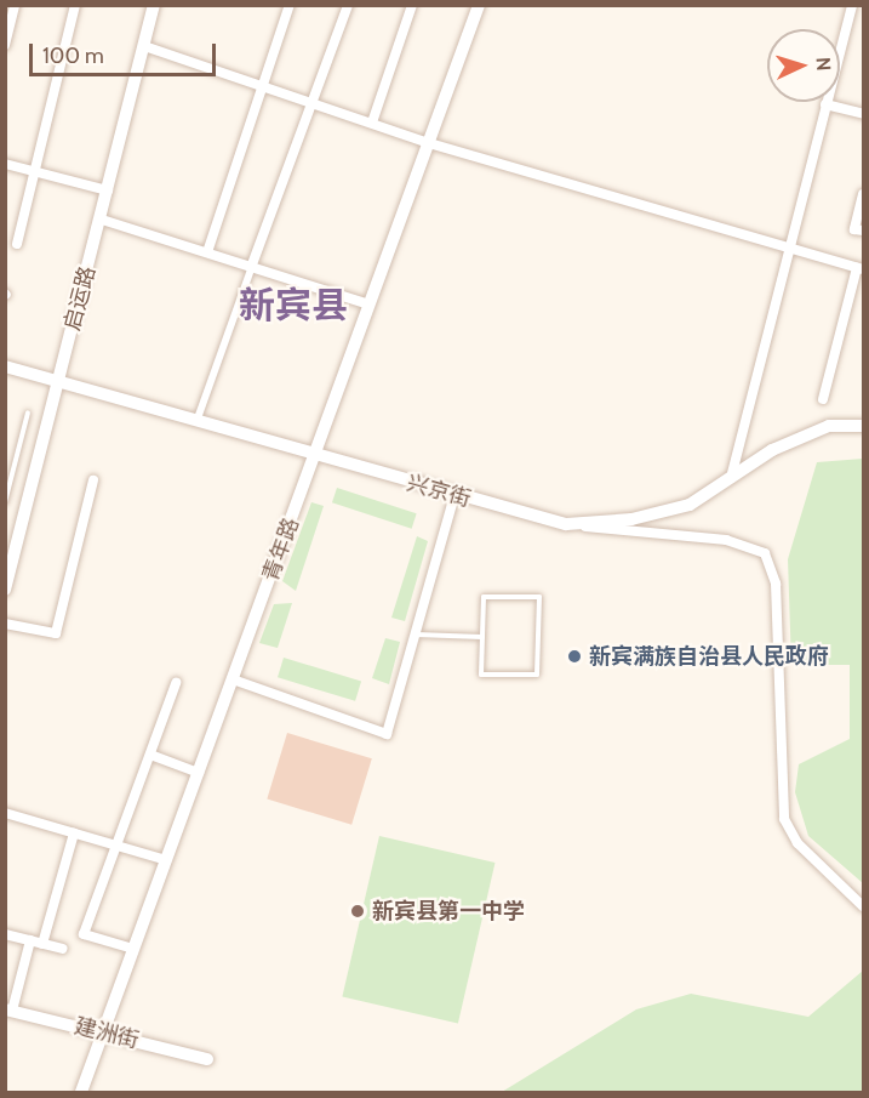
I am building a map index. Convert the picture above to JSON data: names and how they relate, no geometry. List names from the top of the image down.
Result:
{
  "streets": {
    "street": [
      "启运路",
      "兴京街",
      "青年路",
      "建洲街"
    ]
  },
  "crossings": [
    ["启运路", "兴京街"],
    ["兴京街", "青年路"],
    ["青年路", "建洲街"]
  ],
  "districts": ["新宾县"],
  "places": ["新宾满族自治县人民政府", "新宾县第一中学"],
  "scale_bar": "100 m",
  "north": "right"
}
